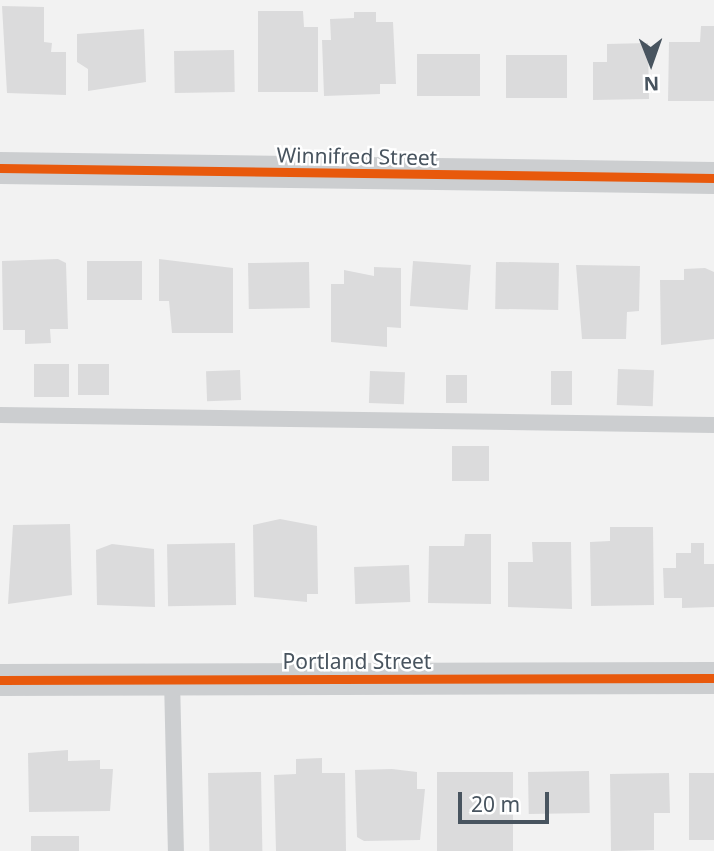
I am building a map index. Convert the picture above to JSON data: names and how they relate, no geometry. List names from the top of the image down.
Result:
{
  "streets": {
    "street": ["Winnifred Street", "Portland Street"]
  },
  "scale_bar": "20 m",
  "north": "bottom"
}
